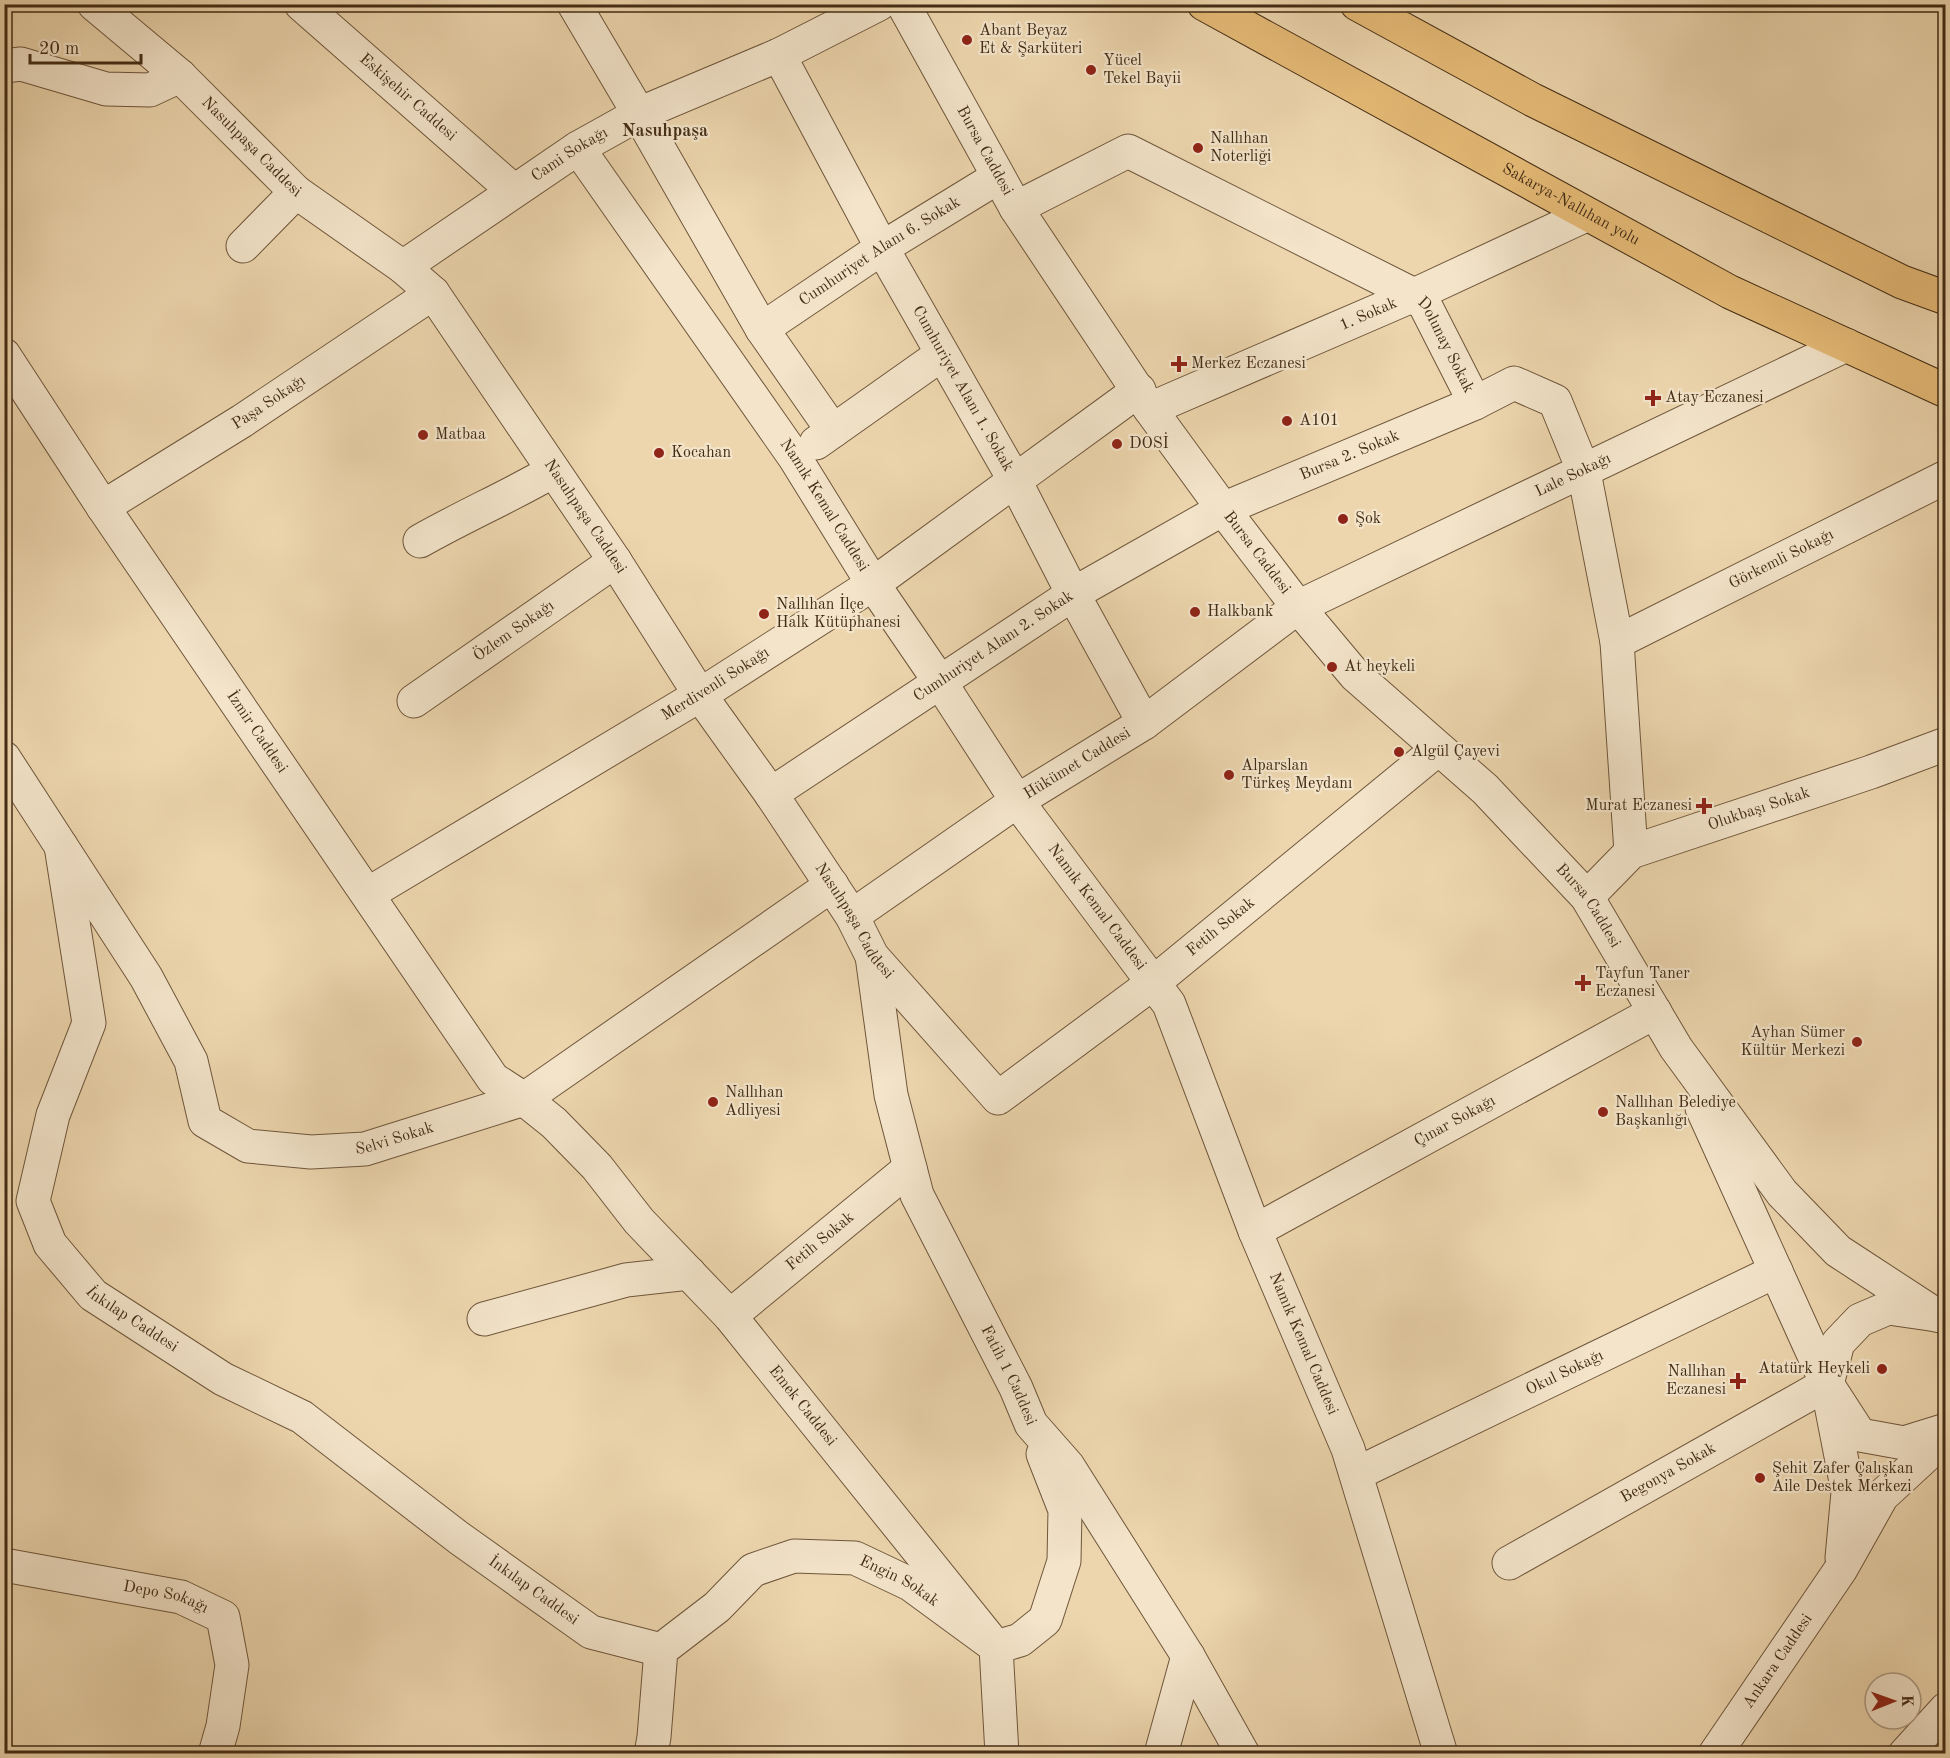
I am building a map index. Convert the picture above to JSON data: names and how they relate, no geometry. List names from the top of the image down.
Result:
{
  "streets": {
    "main road": ["Sakarya-Nallıhan yolu"],
    "street": [
      "Eskişehir Caddesi",
      "Nasuhpaşa Caddesi",
      "Bursa Caddesi",
      "Cami Sokağı",
      "Cumhuriyet Alanı 6. Sokak",
      "1. Sokak",
      "Dolunay Sokak",
      "Cumhuriyet Alanı 1. Sokak",
      "Paşa Sokağı",
      "Bursa 2. Sokak",
      "Lale Sokağı",
      "Namık Kemal Caddesi",
      "Görkemli Sokağı",
      "Özlem Sokağı",
      "Cumhuriyet Alanı 2. Sokak",
      "Merdivenli Sokağı",
      "İzmir Caddesi",
      "Hükümet Caddesi",
      "Olukbaşı Sokak",
      "Fetih Sokak",
      "Çınar Sokağı",
      "Selvi Sokak",
      "İnkılap Caddesi",
      "Okul Sokağı",
      "Fatih 1 Caddesi",
      "Emek Caddesi",
      "Begonya Sokak",
      "Engin Sokak",
      "Depo Sokağı",
      "Ankara Caddesi"
    ]
  },
  "crossings": [
    ["Eskişehir Caddesi", "Cami Sokağı"],
    ["Nasuhpaşa Caddesi", "Cami Sokağı"],
    ["Nasuhpaşa Caddesi", "Paşa Sokağı"],
    ["Nasuhpaşa Caddesi", "Özlem Sokağı"],
    ["Nasuhpaşa Caddesi", "Cumhuriyet Alanı 2. Sokak"],
    ["Nasuhpaşa Caddesi", "Merdivenli Sokağı"],
    ["Nasuhpaşa Caddesi", "Hükümet Caddesi"],
    ["Nasuhpaşa Caddesi", "Fetih Sokak"],
    ["Nasuhpaşa Caddesi", "Selvi Sokak"],
    ["Nasuhpaşa Caddesi", "Fatih 1 Caddesi"],
    ["Bursa Caddesi", "Cumhuriyet Alanı 6. Sokak"],
    ["Bursa Caddesi", "1. Sokak"],
    ["Bursa Caddesi", "Dolunay Sokak"],
    ["Bursa Caddesi", "Bursa 2. Sokak"],
    ["Bursa Caddesi", "Lale Sokağı"],
    ["Bursa Caddesi", "Cumhuriyet Alanı 2. Sokak"],
    ["Bursa Caddesi", "Merdivenli Sokağı"],
    ["Bursa Caddesi", "Hükümet Caddesi"],
    ["Bursa Caddesi", "Olukbaşı Sokak"],
    ["Bursa Caddesi", "Fetih Sokak"],
    ["Bursa Caddesi", "Çınar Sokağı"],
    ["Bursa Caddesi", "Okul Sokağı"],
    ["Bursa Caddesi", "Begonya Sokak"],
    ["Bursa Caddesi", "Ankara Caddesi"],
    ["Cami Sokağı", "Cumhuriyet Alanı 1. Sokak"],
    ["Cami Sokağı", "Namık Kemal Caddesi"],
    ["Sakarya-Nallıhan yolu", "1. Sokak"],
    ["Sakarya-Nallıhan yolu", "Lale Sokağı"],
    ["Cumhuriyet Alanı 6. Sokak", "Cumhuriyet Alanı 1. Sokak"],
    ["1. Sokak", "Dolunay Sokak"],
    ["1. Sokak", "Merdivenli Sokağı"],
    ["Dolunay Sokak", "Bursa 2. Sokak"],
    ["Dolunay Sokak", "Lale Sokağı"],
    ["Dolunay Sokak", "Görkemli Sokağı"],
    ["Dolunay Sokak", "Olukbaşı Sokak"],
    ["Cumhuriyet Alanı 1. Sokak", "Cumhuriyet Alanı 2. Sokak"],
    ["Cumhuriyet Alanı 1. Sokak", "Merdivenli Sokağı"],
    ["Cumhuriyet Alanı 1. Sokak", "Hükümet Caddesi"],
    ["Paşa Sokağı", "İzmir Caddesi"],
    ["Bursa 2. Sokak", "Cumhuriyet Alanı 2. Sokak"],
    ["Lale Sokağı", "Hükümet Caddesi"],
    ["Namık Kemal Caddesi", "Cumhuriyet Alanı 2. Sokak"],
    ["Namık Kemal Caddesi", "Merdivenli Sokağı"],
    ["Namık Kemal Caddesi", "Hükümet Caddesi"],
    ["Namık Kemal Caddesi", "Fetih Sokak"],
    ["Namık Kemal Caddesi", "Çınar Sokağı"],
    ["Namık Kemal Caddesi", "Okul Sokağı"],
    ["Merdivenli Sokağı", "İzmir Caddesi"],
    ["İzmir Caddesi", "Selvi Sokak"],
    ["İzmir Caddesi", "Emek Caddesi"],
    ["Fetih Sokak", "Fatih 1 Caddesi"],
    ["Fetih Sokak", "Emek Caddesi"],
    ["Selvi Sokak", "İnkılap Caddesi"],
    ["Selvi Sokak", "Emek Caddesi"],
    ["İnkılap Caddesi", "Engin Sokak"],
    ["Emek Caddesi", "Engin Sokak"],
    ["Begonya Sokak", "Ankara Caddesi"]
  ],
  "districts": ["Nasuhpaşa"],
  "places": {
    "other": [
      "Abant Beyaz Et & Şarküteri",
      "Yücel Tekel Bayii",
      "Nallıhan Noterliği",
      "A101",
      "Matbaa",
      "DOSİ",
      "Kocahan",
      "Şok",
      "Halkbank",
      "Nallıhan İlçe Halk Kütüphanesi",
      "At heykeli",
      "Algül Çayevi",
      "Alparslan Türkeş Meydanı",
      "Ayhan Sümer Kültür Merkezi",
      "Nallıhan Adliyesi",
      "Nallıhan Belediye Başkanlığı",
      "Atatürk Heykeli",
      "Şehit Zafer Çalışkan Aile Destek Merkezi"
    ],
    "health": [
      "Merkez Eczanesi",
      "Atay Eczanesi",
      "Murat Eczanesi",
      "Tayfun Taner Eczanesi",
      "Nallıhan Eczanesi"
    ]
  },
  "scale_bar": "20 m",
  "north": "right"
}
